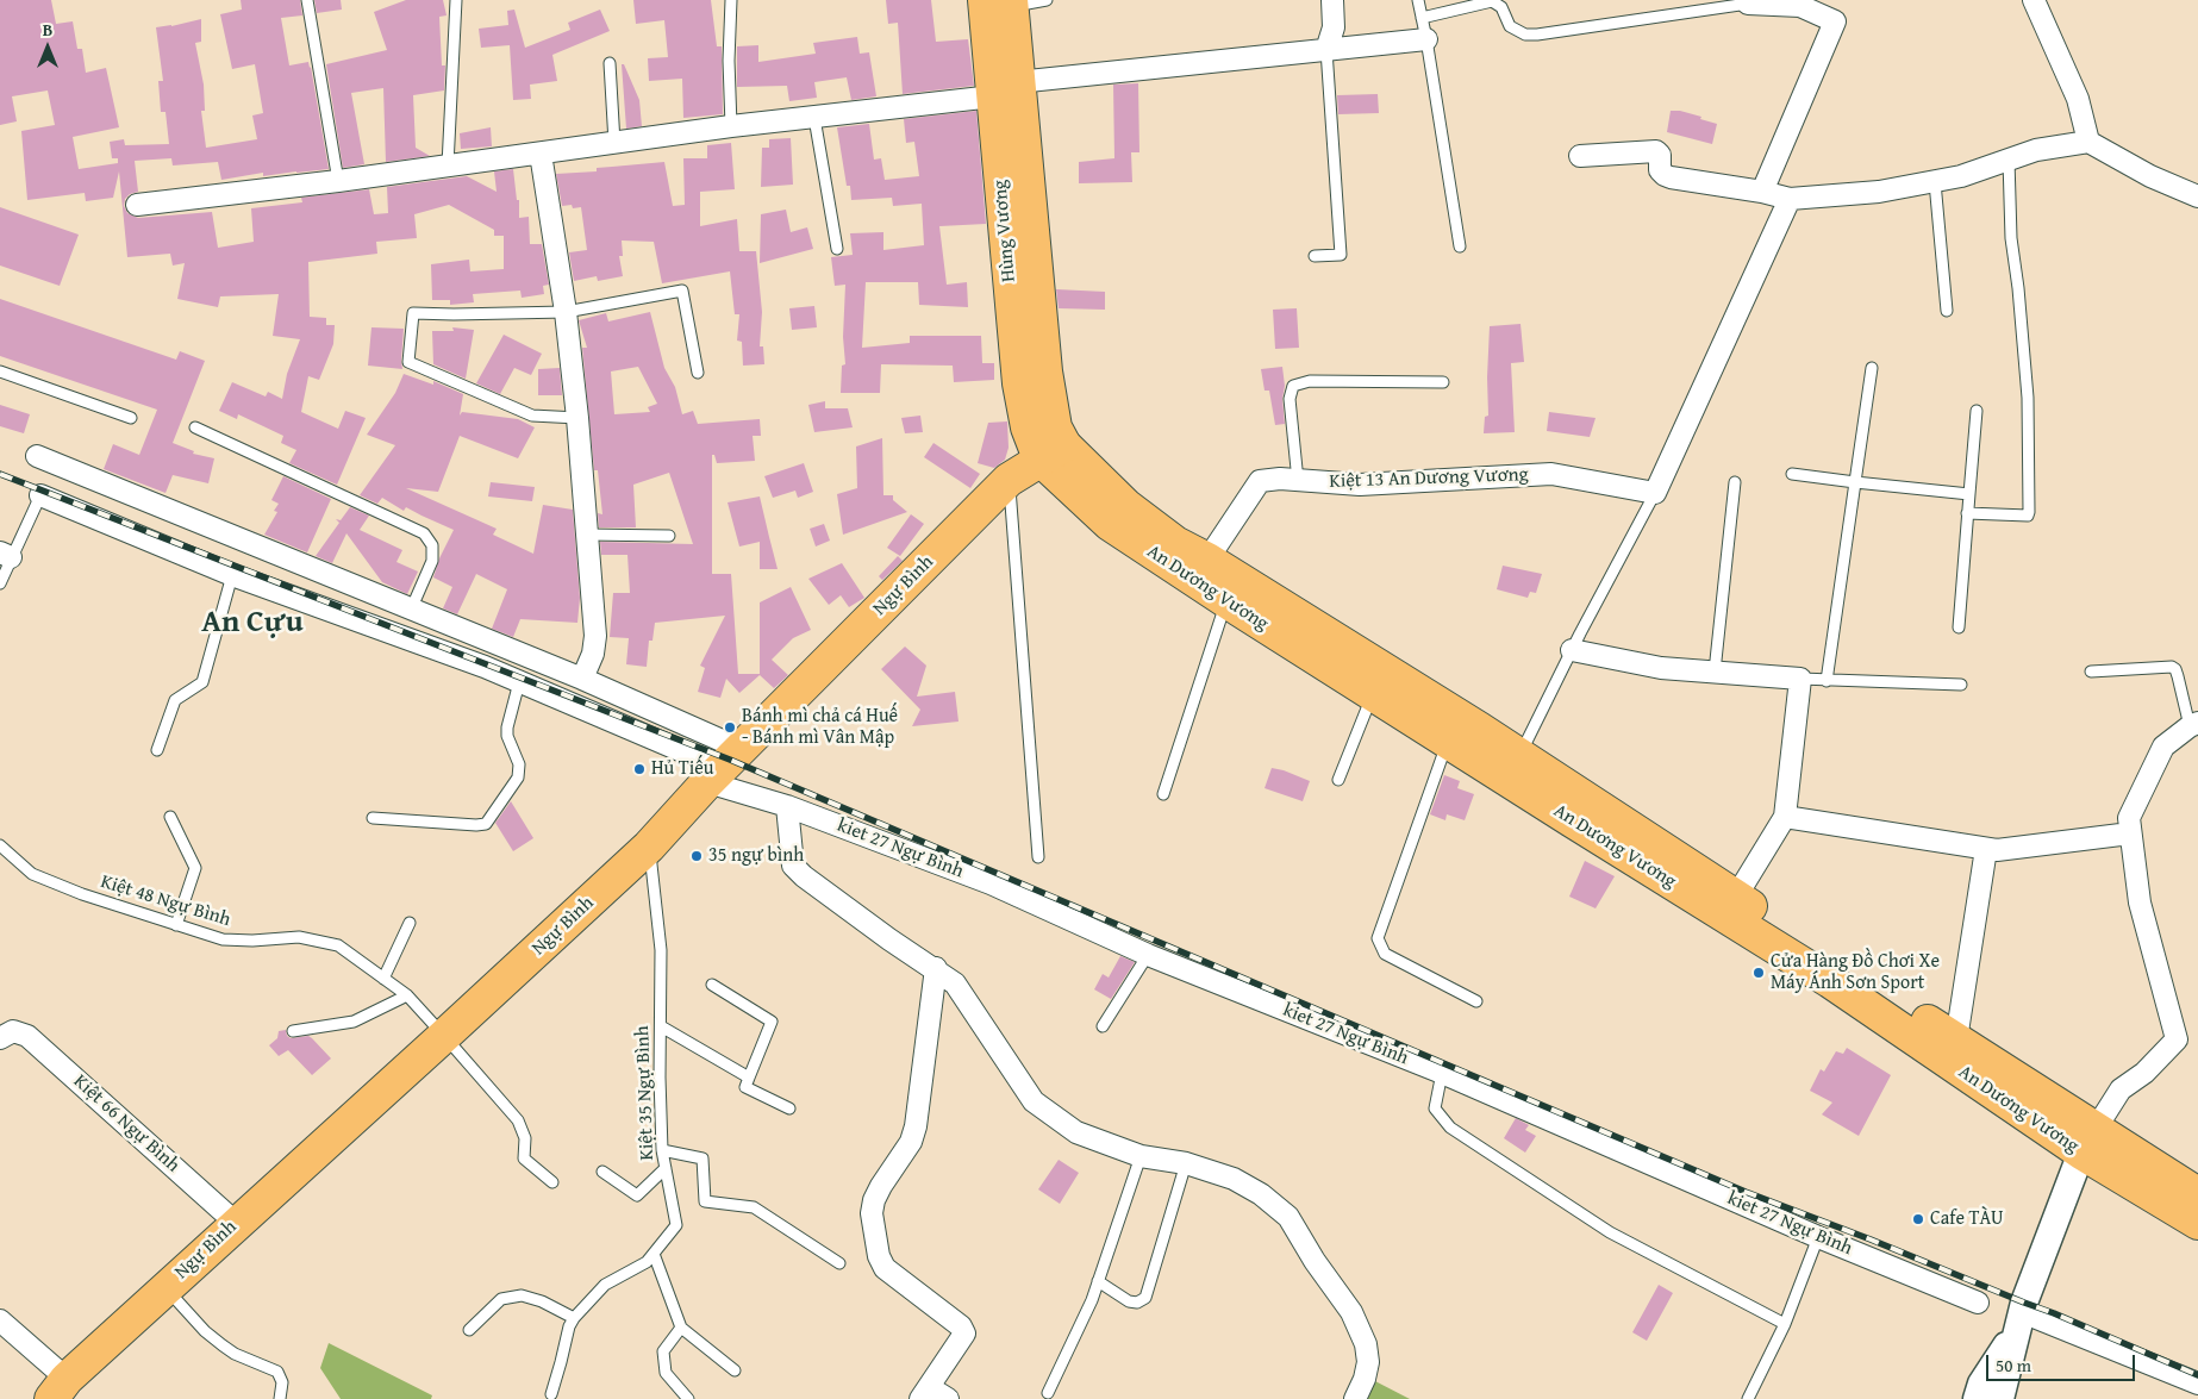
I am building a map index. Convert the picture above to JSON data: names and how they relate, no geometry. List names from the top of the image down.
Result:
{
  "streets": {
    "main road": ["Hùng Vương", "Ngự Bình", "An Dương Vương"],
    "street": ["Kiệt 13 An Dương Vương", "kiet 27 Ngự Bình", "Kiệt 66 Ngự Bình"],
    "lane": ["Kiệt 48 Ngự Bình", "Kiệt 35 Ngự Bình"]
  },
  "crossings": [
    ["Hùng Vương", "Ngự Bình"],
    ["Hùng Vương", "An Dương Vương"],
    ["Kiệt 13 An Dương Vương", "An Dương Vương"],
    ["Ngự Bình", "An Dương Vương"],
    ["Ngự Bình", "kiet 27 Ngự Bình"],
    ["Ngự Bình", "Kiệt 48 Ngự Bình"],
    ["Ngự Bình", "Kiệt 35 Ngự Bình"],
    ["Ngự Bình", "Kiệt 66 Ngự Bình"]
  ],
  "districts": ["An Cựu"],
  "places": [
    "Bánh mì chả cá Huế - Bánh mì Vân Mập",
    "Hủ Tiếu",
    "35 ngự bình",
    "Cửa Hàng Đồ Chơi Xe Máy Ánh Sơn Sport",
    "Cafe TÀU"
  ],
  "scale_bar": "50 m",
  "north": "top"
}
